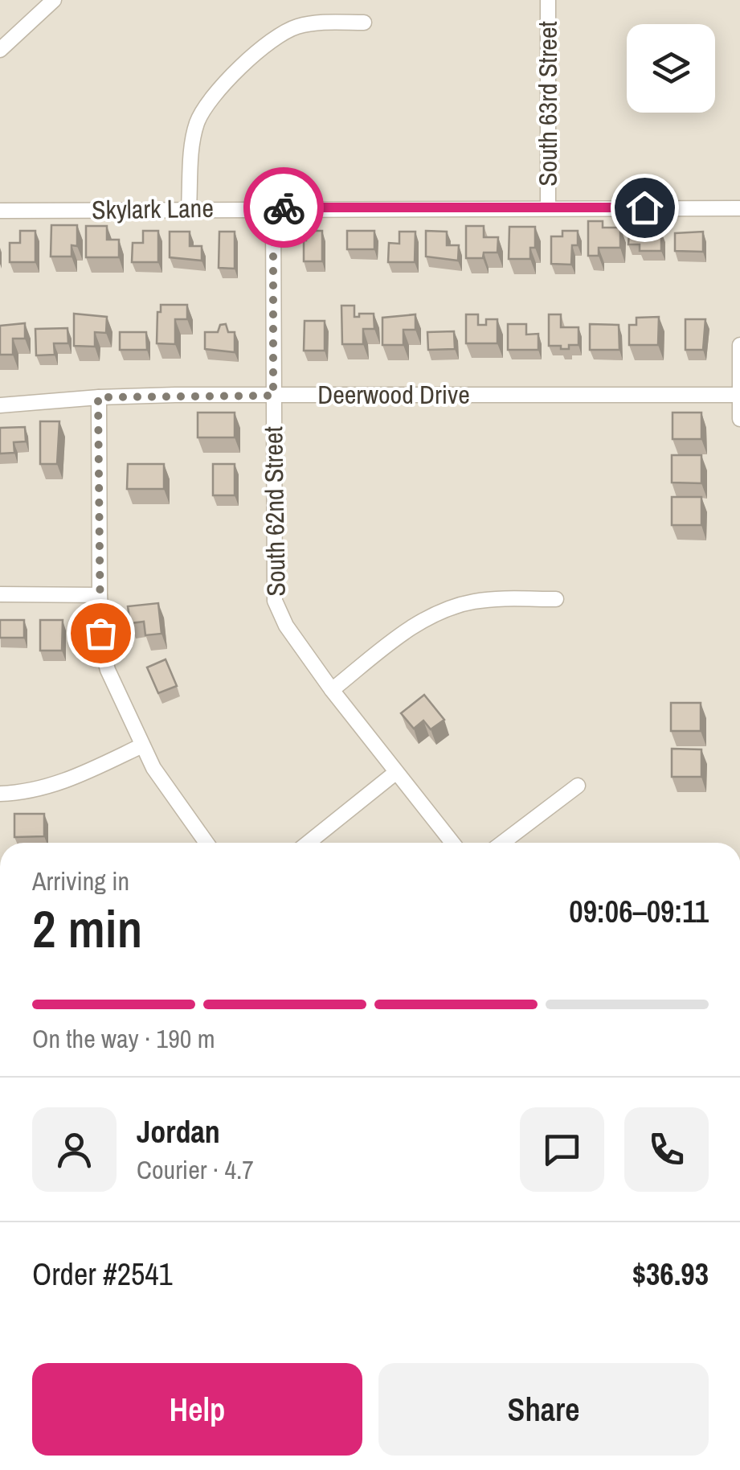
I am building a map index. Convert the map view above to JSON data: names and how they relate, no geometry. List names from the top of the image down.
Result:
{
  "streets": {
    "street": [
      "South 63rd Street",
      "Skylark Lane",
      "Deerwood Drive",
      "South 62nd Street"
    ]
  },
  "crossings": [
    ["South 63rd Street", "Skylark Lane"],
    ["Skylark Lane", "South 62nd Street"],
    ["Deerwood Drive", "South 62nd Street"]
  ],
  "page": {
    "heading": ["2 min", "Arriving in", "09:06–09:11"],
    "panel": [
      "Jordan",
      "Courier · 4.7",
      "Order #2541",
      "$36.93"
    ],
    "bar": "On the way · 190 m",
    "buttons": ["Help", "Share"]
  }
}
